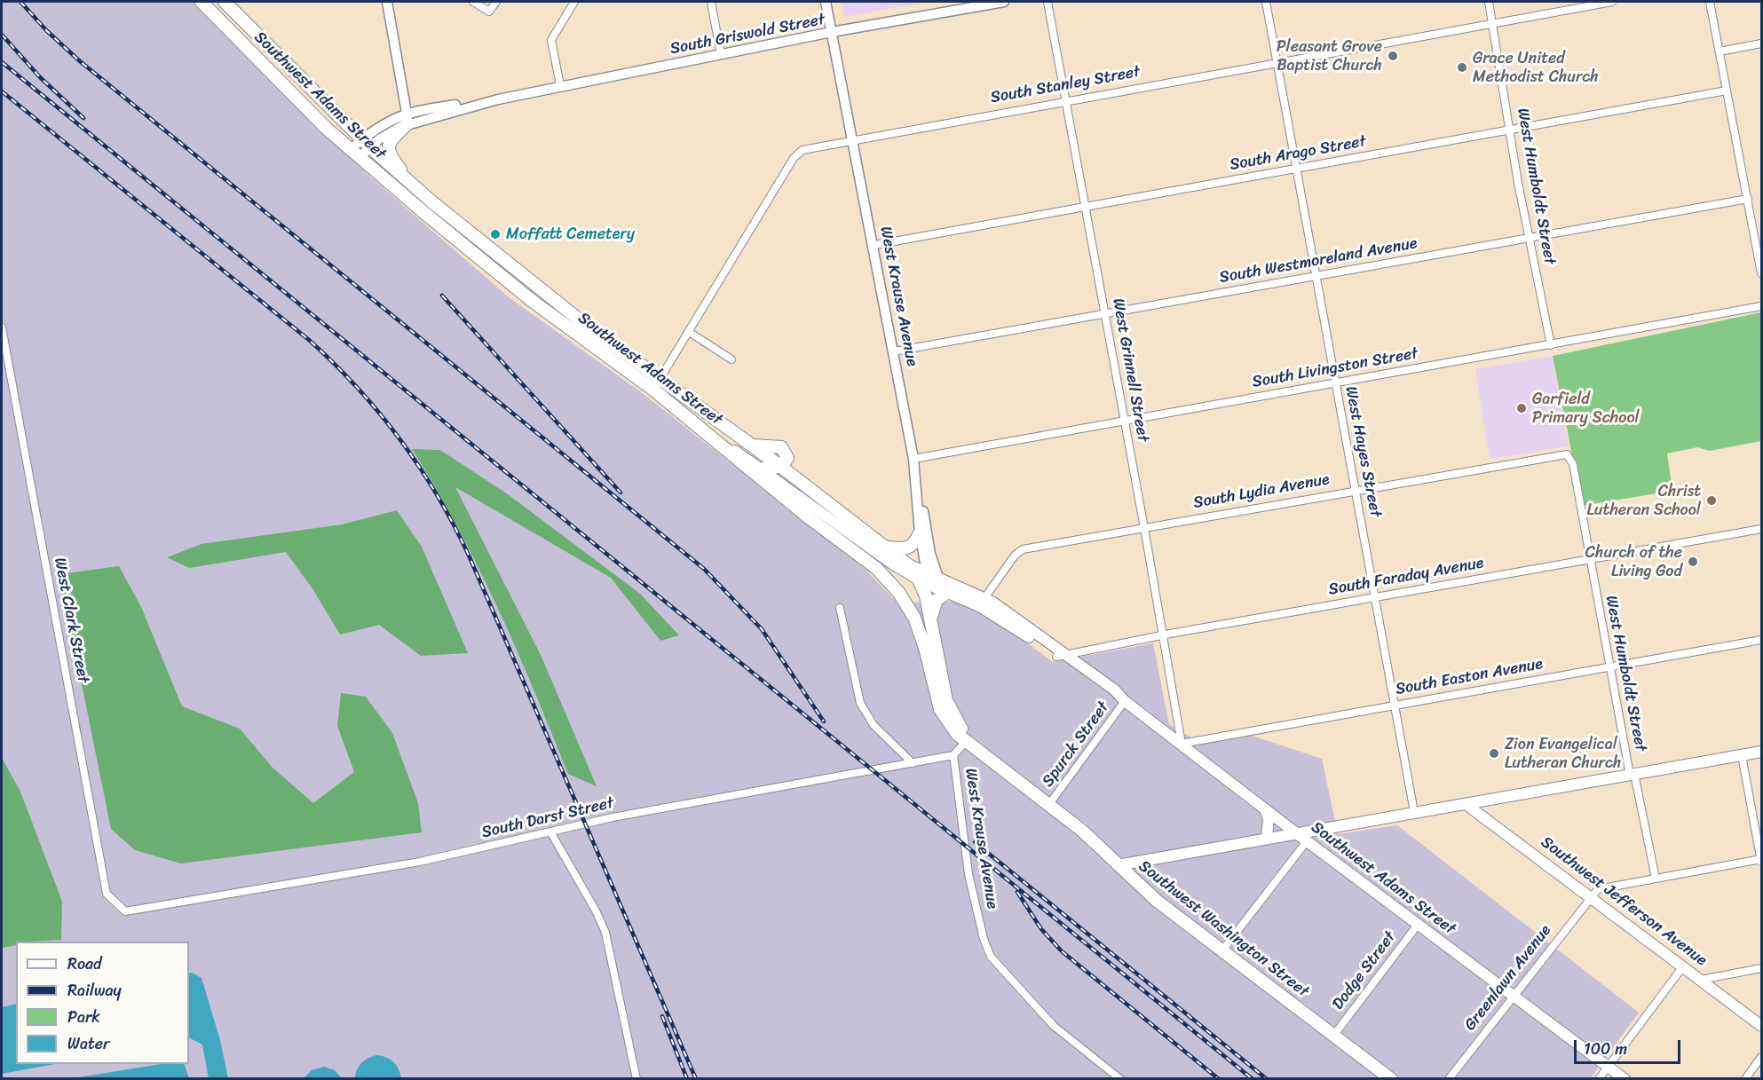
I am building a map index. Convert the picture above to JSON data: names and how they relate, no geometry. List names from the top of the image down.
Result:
{
  "streets": {
    "main road": ["Southwest Adams Street", "Southwest Jefferson Avenue", "Southwest Washington Street"],
    "street": [
      "South Griswold Street",
      "South Stanley Street",
      "South Arago Street",
      "West Humboldt Street",
      "South Westmoreland Avenue",
      "West Krause Avenue",
      "South Livingston Street",
      "West Grinnell Street",
      "West Hayes Street",
      "South Lydia Avenue",
      "South Faraday Avenue",
      "West Clark Street",
      "South Easton Avenue",
      "Spurck Street",
      "South Darst Street",
      "Dodge Street",
      "Greenlawn Avenue"
    ]
  },
  "crossings": [
    ["South Griswold Street", "Southwest Adams Street"],
    ["South Griswold Street", "West Krause Avenue"],
    ["South Stanley Street", "Southwest Adams Street"],
    ["South Stanley Street", "West Humboldt Street"],
    ["South Stanley Street", "West Krause Avenue"],
    ["South Stanley Street", "West Grinnell Street"],
    ["South Stanley Street", "West Hayes Street"],
    ["Southwest Adams Street", "West Krause Avenue"],
    ["Southwest Adams Street", "West Grinnell Street"],
    ["Southwest Adams Street", "South Lydia Avenue"],
    ["Southwest Adams Street", "South Faraday Avenue"],
    ["Southwest Adams Street", "South Easton Avenue"],
    ["Southwest Adams Street", "Spurck Street"],
    ["Southwest Adams Street", "Southwest Washington Street"],
    ["Southwest Adams Street", "Dodge Street"],
    ["Southwest Adams Street", "Greenlawn Avenue"],
    ["South Arago Street", "West Humboldt Street"],
    ["South Arago Street", "West Krause Avenue"],
    ["South Arago Street", "West Grinnell Street"],
    ["South Arago Street", "West Hayes Street"],
    ["West Humboldt Street", "South Westmoreland Avenue"],
    ["West Humboldt Street", "South Livingston Street"],
    ["West Humboldt Street", "South Lydia Avenue"],
    ["West Humboldt Street", "South Faraday Avenue"],
    ["West Humboldt Street", "South Easton Avenue"],
    ["South Westmoreland Avenue", "West Krause Avenue"],
    ["South Westmoreland Avenue", "West Grinnell Street"],
    ["South Westmoreland Avenue", "West Hayes Street"],
    ["West Krause Avenue", "South Livingston Street"],
    ["West Krause Avenue", "South Darst Street"],
    ["West Krause Avenue", "Southwest Washington Street"],
    ["South Livingston Street", "West Grinnell Street"],
    ["South Livingston Street", "West Hayes Street"],
    ["West Grinnell Street", "South Lydia Avenue"],
    ["West Grinnell Street", "South Faraday Avenue"],
    ["West Grinnell Street", "South Easton Avenue"],
    ["West Hayes Street", "South Lydia Avenue"],
    ["West Hayes Street", "South Faraday Avenue"],
    ["West Hayes Street", "South Easton Avenue"],
    ["West Clark Street", "South Darst Street"],
    ["Spurck Street", "Southwest Washington Street"],
    ["Southwest Jefferson Avenue", "Greenlawn Avenue"],
    ["Southwest Washington Street", "Dodge Street"]
  ],
  "places": [
    "Pleasant Grove Baptist Church",
    "Grace United Methodist Church",
    "Moffatt Cemetery",
    "Garfield Primary School",
    "Christ Lutheran School",
    "Church of the Living God",
    "Zion Evangelical Lutheran Church"
  ],
  "legend": [
    "Road",
    "Railway",
    "Park",
    "Water"
  ],
  "scale_bar": "100 m"
}
